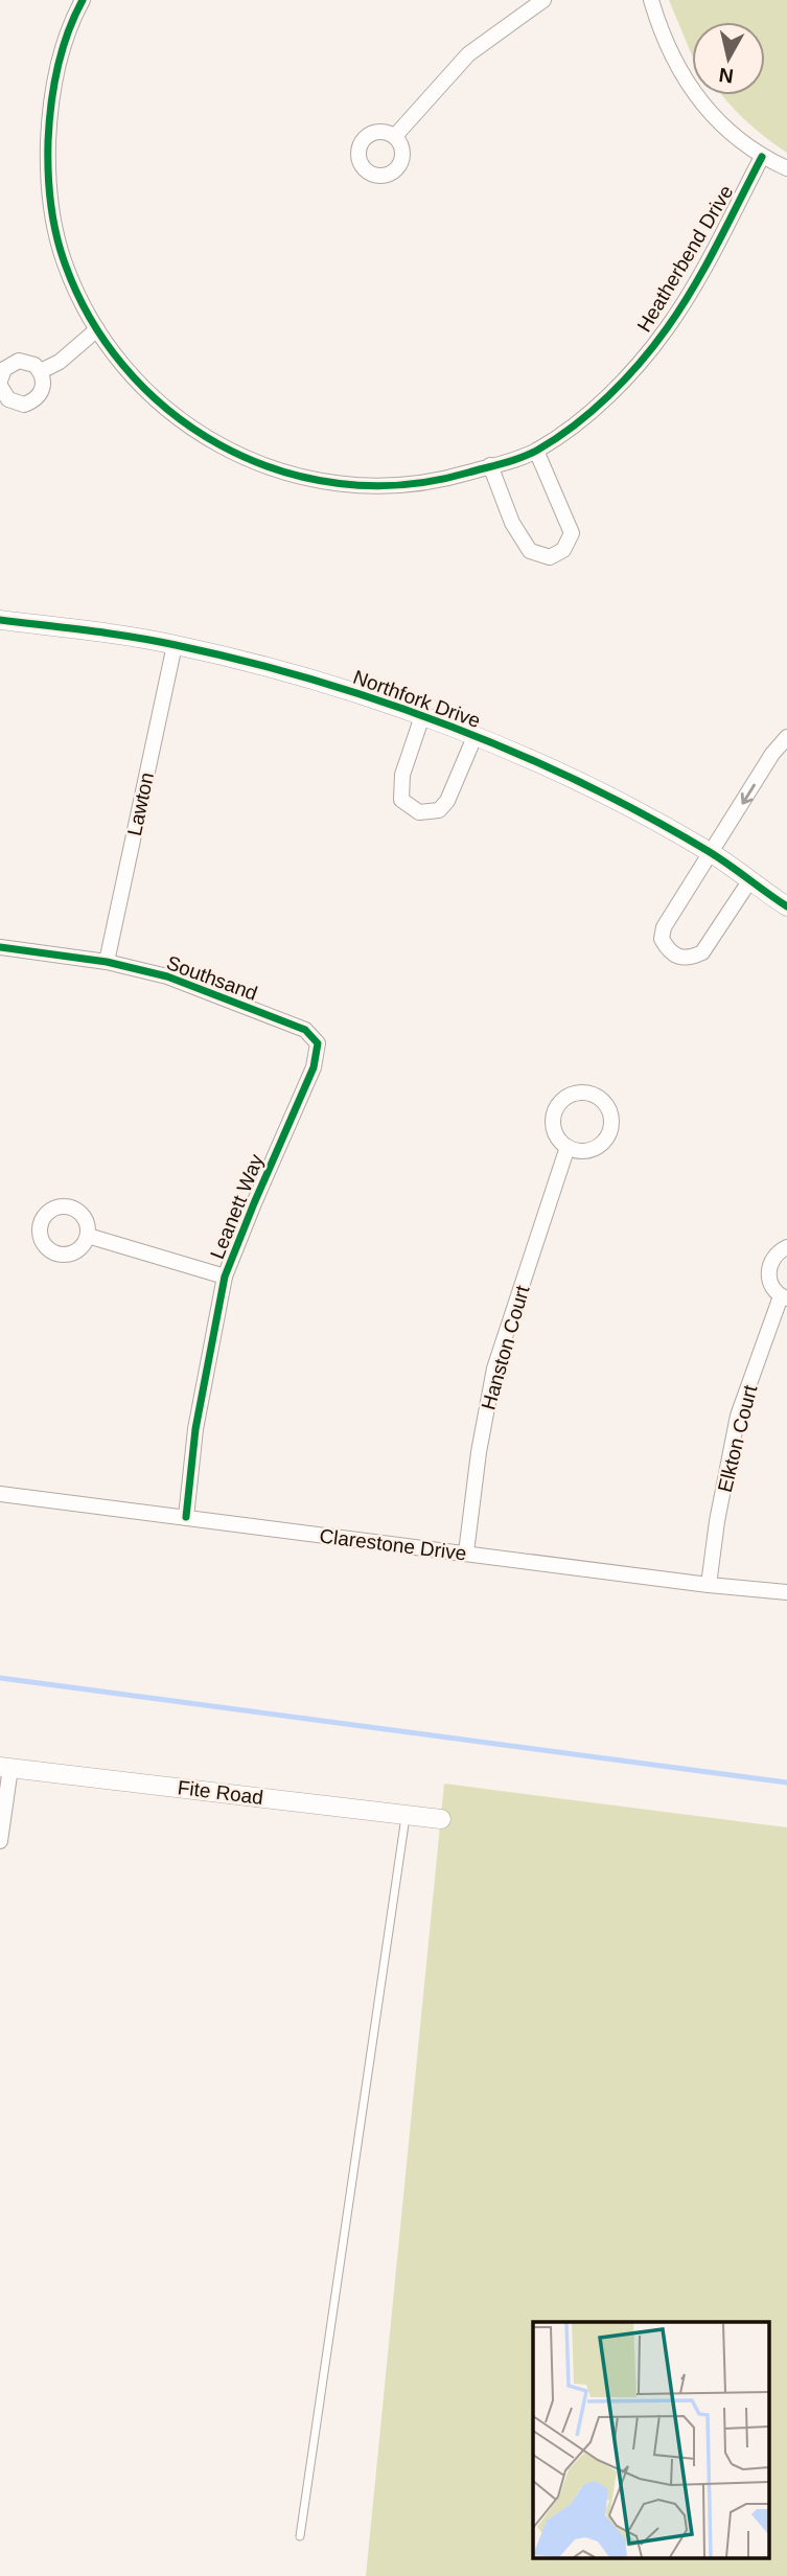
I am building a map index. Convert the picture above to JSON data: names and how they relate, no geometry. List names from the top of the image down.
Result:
{
  "streets": {
    "street": [
      "Heatherbend Drive",
      "Northfork Drive",
      "Lawton",
      "Southsand",
      "Leanett Way",
      "Hanston Court",
      "Elkton Court",
      "Clarestone Drive",
      "Fite Road"
    ]
  },
  "crossings": [
    ["Northfork Drive", "Lawton"],
    ["Lawton", "Southsand"],
    ["Southsand", "Leanett Way"],
    ["Leanett Way", "Clarestone Drive"],
    ["Hanston Court", "Clarestone Drive"],
    ["Elkton Court", "Clarestone Drive"]
  ],
  "north": "bottom"
}
